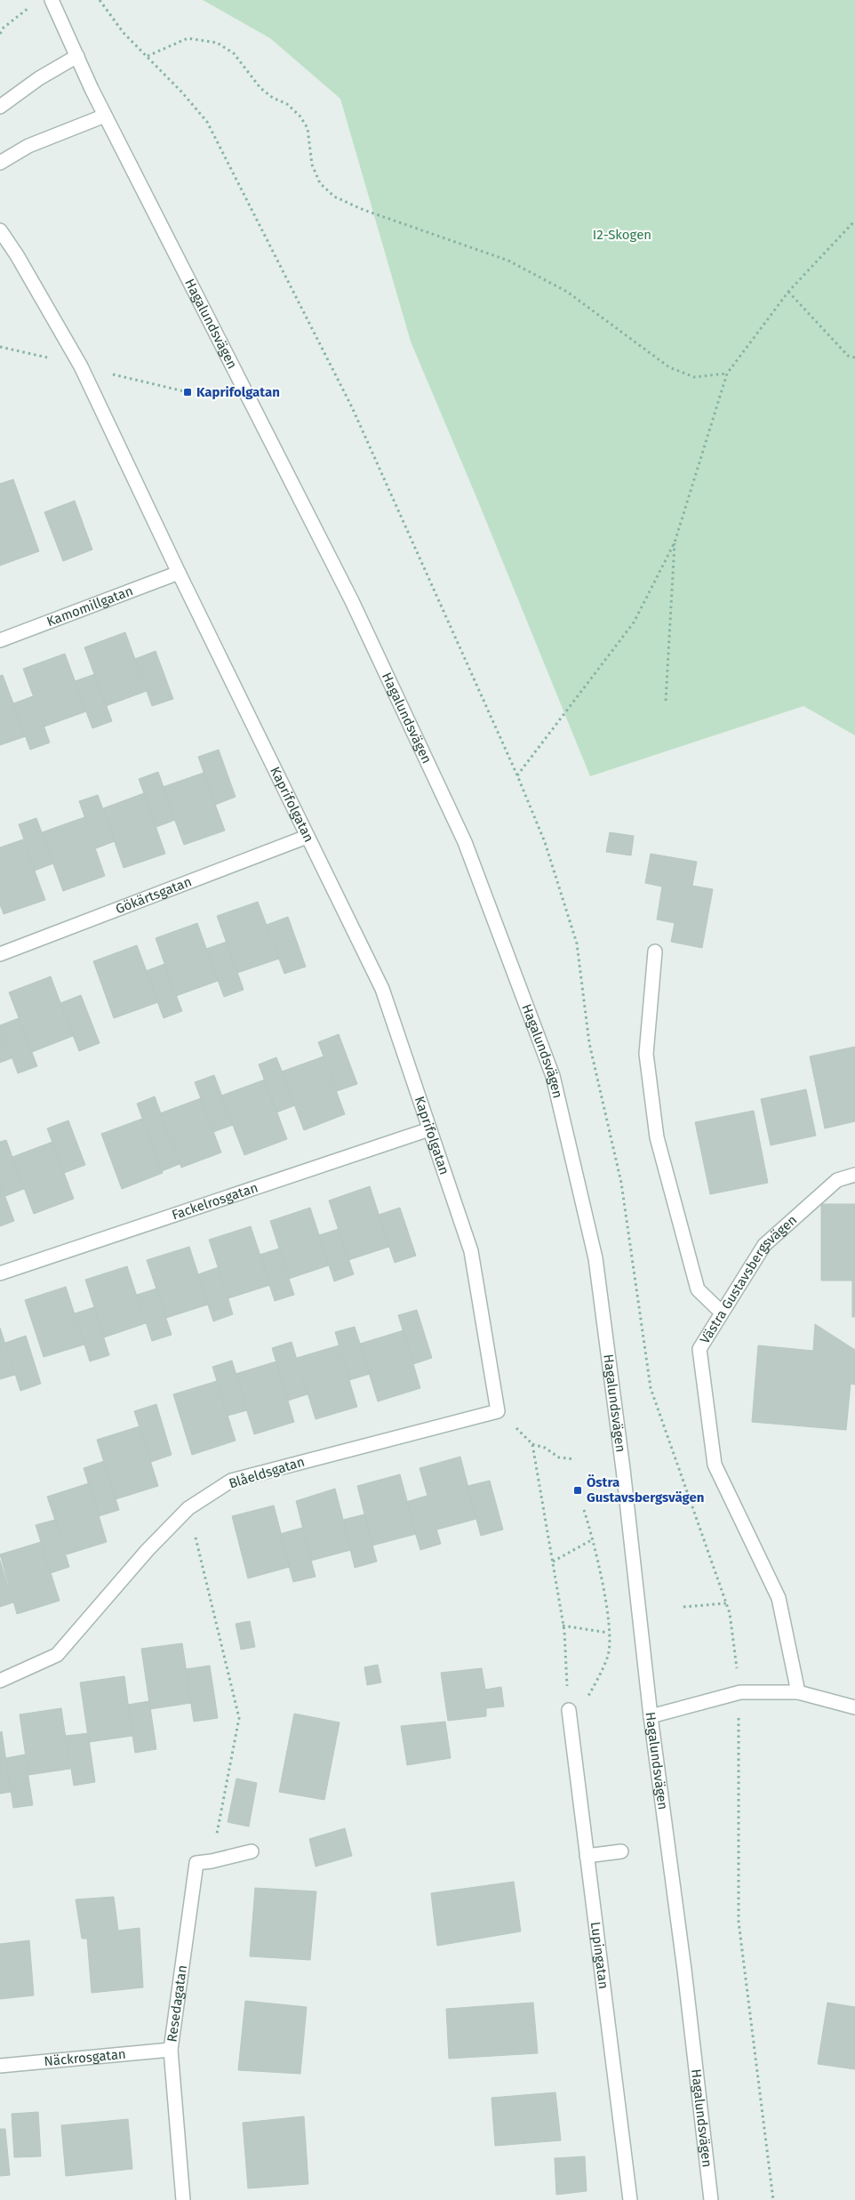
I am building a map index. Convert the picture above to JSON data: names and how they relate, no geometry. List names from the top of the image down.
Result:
{
  "streets": {
    "street": [
      "Hagalundsvägen",
      "Kamomillgatan",
      "Kaprifolgatan",
      "Gökärtsgatan",
      "Fackelrosgatan",
      "Västra Gustavsbergsvägen",
      "Blåeldsgatan",
      "Lupingatan",
      "Resedagatan",
      "Näckrosgatan"
    ]
  },
  "crossings": [
    ["Kamomillgatan", "Kaprifolgatan"],
    ["Kaprifolgatan", "Gökärtsgatan"],
    ["Kaprifolgatan", "Fackelrosgatan"],
    ["Kaprifolgatan", "Blåeldsgatan"],
    ["Resedagatan", "Näckrosgatan"]
  ],
  "parks": ["I2-Skogen"],
  "places": {
    "transit": ["Kaprifolgatan", "Östra Gustavsbergsvägen"]
  }
}
